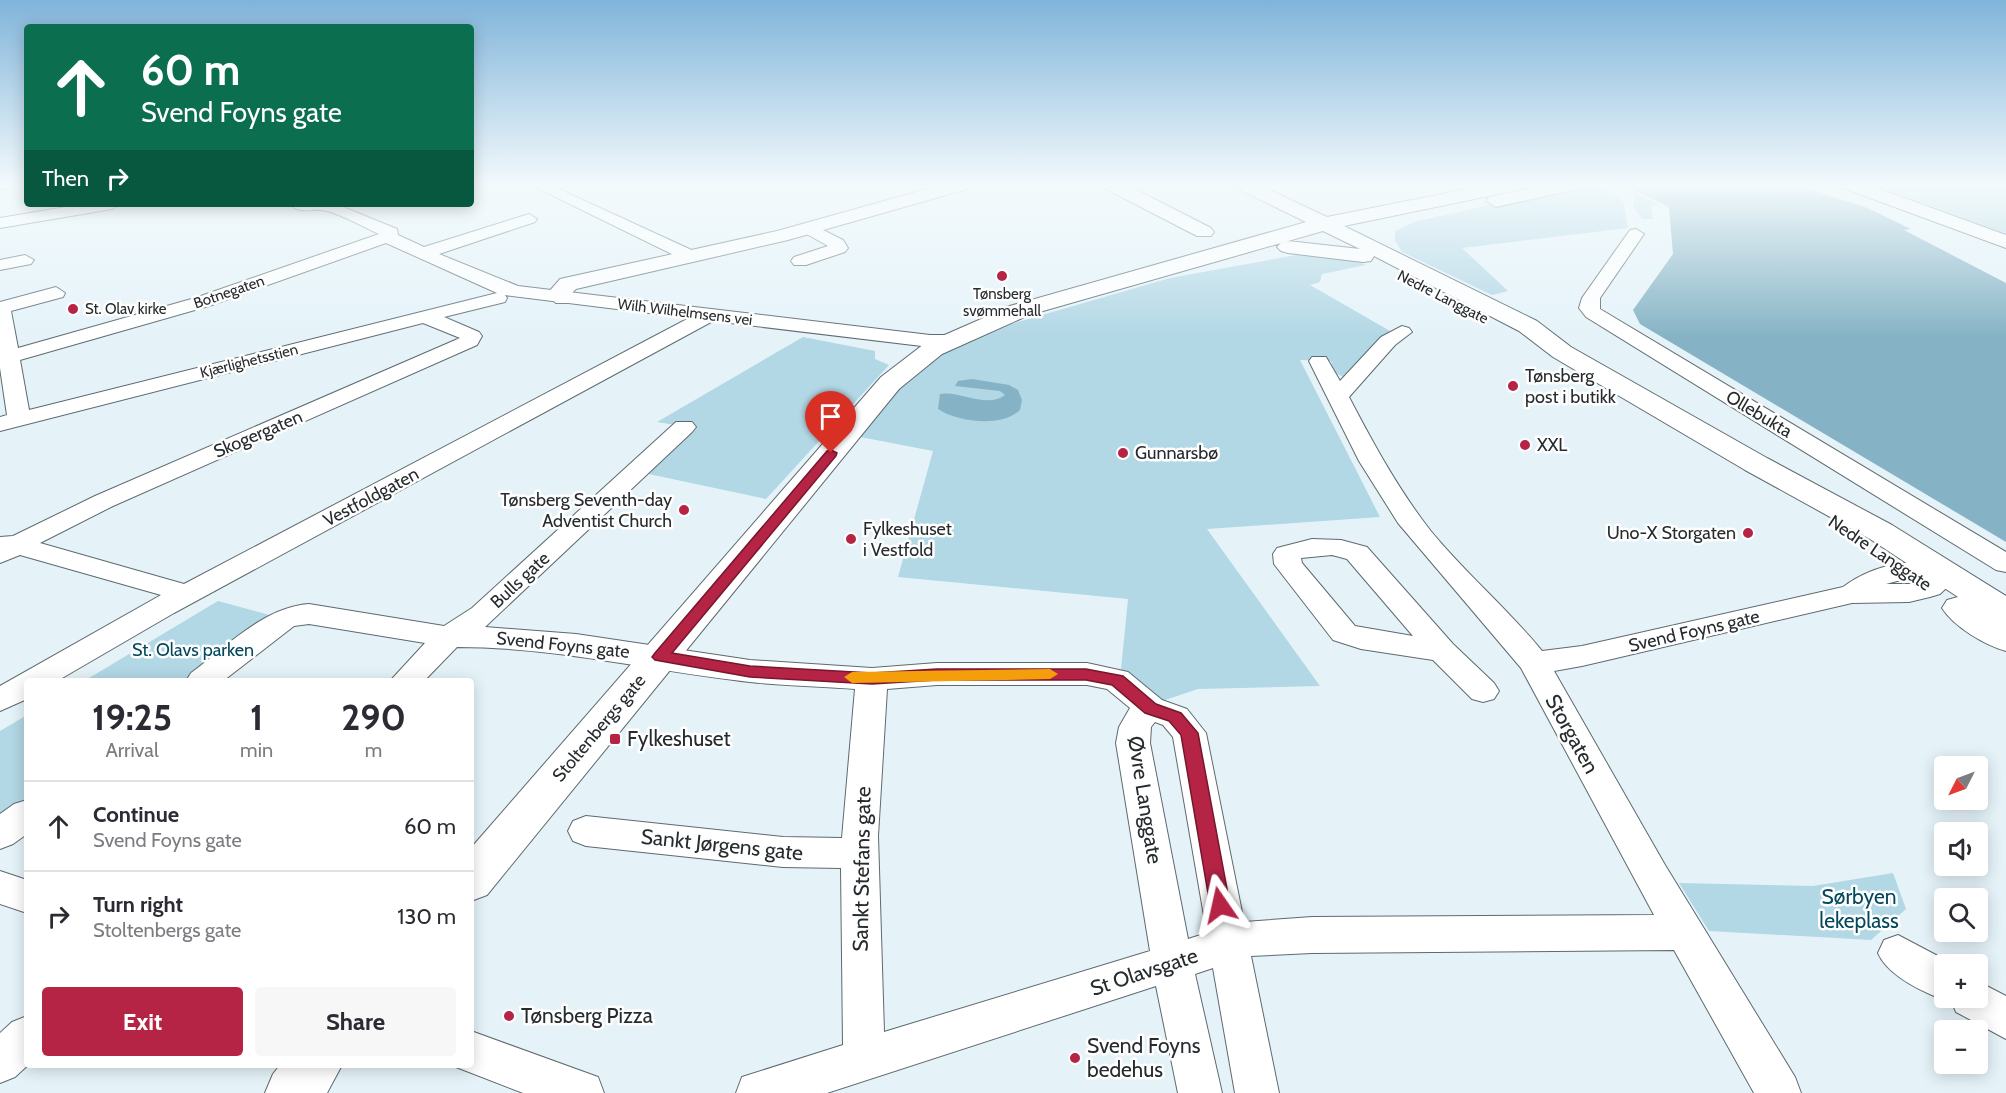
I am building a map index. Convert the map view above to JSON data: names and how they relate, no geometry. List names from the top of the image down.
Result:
{
  "streets": {
    "main road": ["Nedre Langgate", "Stoltenbergs gate"],
    "street": [
      "Botnegaten",
      "Wilh Wilhelmsens vei",
      "Kjærlighetsstien",
      "Ollebukta",
      "Skogergaten",
      "Vestfoldgaten",
      "Bulls gate",
      "Svend Foyns gate",
      "Storgaten",
      "Øvre Langgate",
      "Sankt Jørgens gate",
      "Sankt Stefans gate",
      "St Olavsgate"
    ]
  },
  "crossings": [
    ["Botnegaten", "Wilh Wilhelmsens vei"],
    ["Nedre Langgate", "Svend Foyns gate"],
    ["Wilh Wilhelmsens vei", "Vestfoldgaten"],
    ["Wilh Wilhelmsens vei", "Stoltenbergs gate"],
    ["Kjærlighetsstien", "Skogergaten"],
    ["Bulls gate", "Svend Foyns gate"],
    ["Svend Foyns gate", "Stoltenbergs gate"],
    ["Svend Foyns gate", "Storgaten"],
    ["Svend Foyns gate", "Øvre Langgate"],
    ["Svend Foyns gate", "Sankt Stefans gate"],
    ["Storgaten", "St Olavsgate"],
    ["Øvre Langgate", "St Olavsgate"],
    ["Sankt Jørgens gate", "Sankt Stefans gate"],
    ["Sankt Stefans gate", "St Olavsgate"]
  ],
  "parks": ["St. Olavs parken", "Sørbyen lekeplass"],
  "places": {
    "other": [
      "Tønsberg svømmehall",
      "St. Olav kirke",
      "Tønsberg post i butikk",
      "XXL",
      "Gunnarsbø",
      "Tønsberg Seventh-day Adventist Church",
      "Uno-X Storgaten",
      "Fylkeshuset i Vestfold",
      "Tønsberg Pizza",
      "Svend Foyns bedehus"
    ],
    "transit": ["Fylkeshuset"]
  },
  "north": "bottom left",
  "page": {
    "turn": ["60 m", "Svend Foyns gate"],
    "then": "Then",
    "eta": [
      "19:25",
      "Arrival",
      "1",
      "min",
      "290",
      "m"
    ],
    "map_buttons": ["+", "−"],
    "list": [
      {
        "name": "Continue",
        "note": "Svend Foyns gate",
        "value": "60 m"
      },
      {
        "name": "Turn right",
        "note": "Stoltenbergs gate",
        "value": "130 m"
      }
    ],
    "buttons": ["Exit", "Share"]
  }
}
